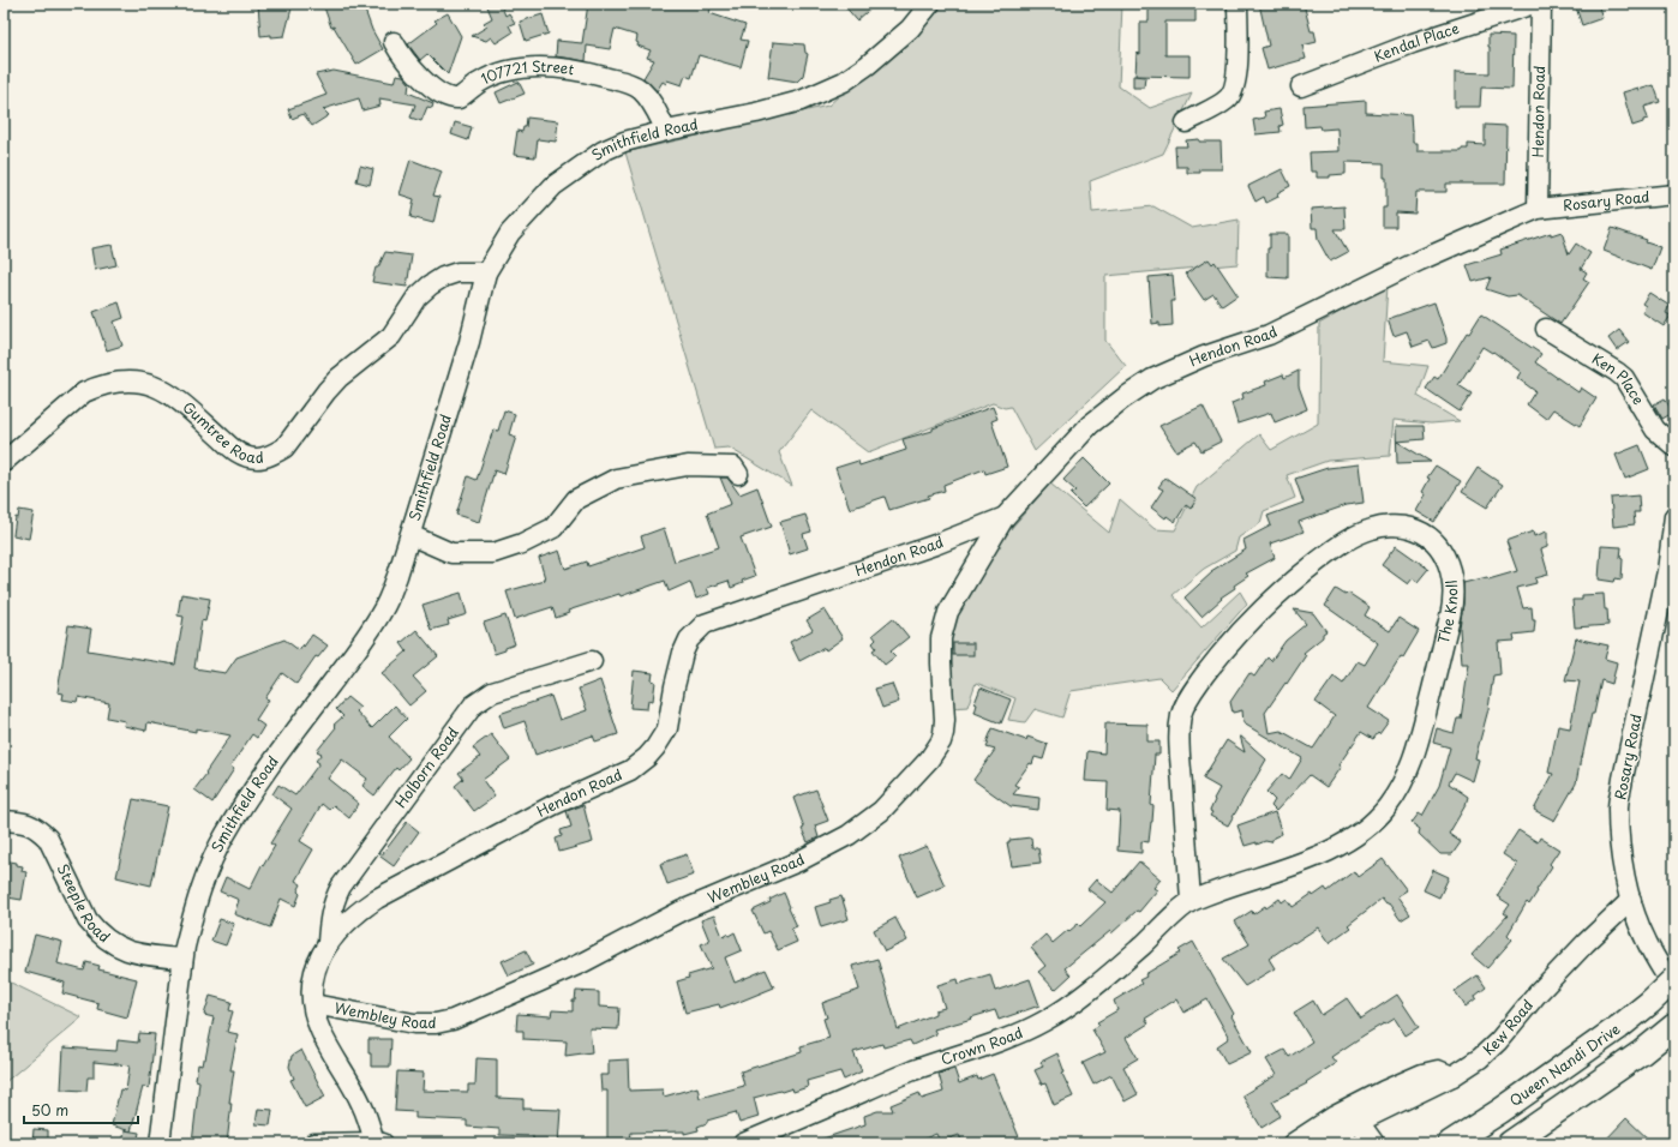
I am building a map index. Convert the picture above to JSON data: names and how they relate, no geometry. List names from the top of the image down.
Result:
{
  "streets": {
    "main road": ["Queen Nandi Drive"],
    "street": [
      "Kendal Place",
      "107721 Street",
      "Hendon Road",
      "Smithfield Road",
      "Rosary Road",
      "Ken Place",
      "Gumtree Road",
      "The Knoll",
      "Holborn Road",
      "Wembley Road",
      "Steeple Road",
      "Kew Road",
      "Crown Road"
    ]
  },
  "crossings": [
    ["107721 Street", "Smithfield Road"],
    ["Hendon Road", "Rosary Road"],
    ["Hendon Road", "Holborn Road"],
    ["Hendon Road", "Wembley Road"],
    ["Smithfield Road", "Gumtree Road"],
    ["Smithfield Road", "Steeple Road"],
    ["Rosary Road", "Kew Road"],
    ["The Knoll", "Crown Road"]
  ],
  "scale_bar": "50 m"
}
